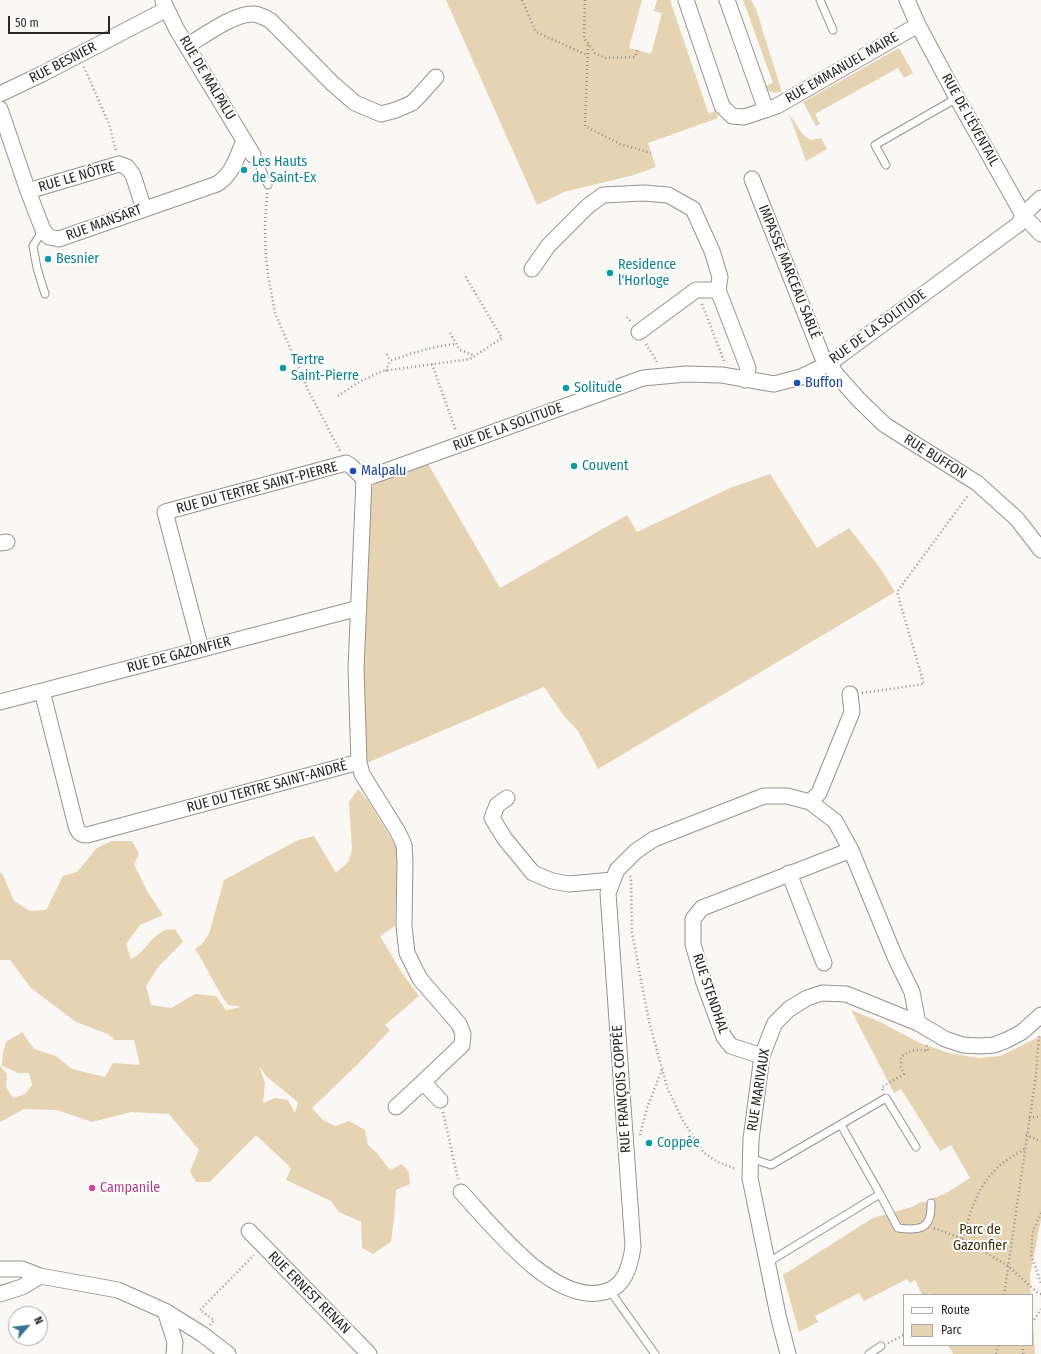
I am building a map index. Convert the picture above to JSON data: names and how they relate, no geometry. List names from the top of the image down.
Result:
{
  "streets": {
    "street": [
      "RUE BESNIER",
      "RUE EMMANUEL MAIRE",
      "RUE DE MALPALU",
      "RUE DE L'ÉVENTAIL",
      "RUE LE NÔTRE",
      "RUE MANSART",
      "IMPASSE MARCEAU SABLÉ",
      "RUE DE LA SOLITUDE",
      "RUE BUFFON",
      "RUE DU TERTRE SAINT-PIERRE",
      "RUE DE GAZONFIER",
      "RUE DU TERTRE SAINT-ANDRÉ",
      "RUE STENDHAL",
      "RUE FRANÇOIS COPPÉE",
      "RUE MARIVAUX",
      "RUE ERNEST RENAN"
    ]
  },
  "crossings": [
    ["RUE BESNIER", "RUE DE MALPALU"],
    ["RUE EMMANUEL MAIRE", "RUE DE L'ÉVENTAIL"],
    ["RUE DE MALPALU", "RUE MANSART"],
    ["RUE DE L'ÉVENTAIL", "RUE DE LA SOLITUDE"],
    ["RUE LE NÔTRE", "RUE MANSART"],
    ["IMPASSE MARCEAU SABLÉ", "RUE DE LA SOLITUDE"],
    ["IMPASSE MARCEAU SABLÉ", "RUE BUFFON"],
    ["RUE DE LA SOLITUDE", "RUE BUFFON"],
    ["RUE DU TERTRE SAINT-PIERRE", "RUE DE GAZONFIER"],
    ["RUE DE GAZONFIER", "RUE DU TERTRE SAINT-ANDRÉ"],
    ["RUE STENDHAL", "RUE FRANÇOIS COPPÉE"],
    ["RUE STENDHAL", "RUE MARIVAUX"],
    ["RUE FRANÇOIS COPPÉE", "RUE MARIVAUX"]
  ],
  "parks": ["Parc de Gazonfier"],
  "places": [
    "Les Hauts de Saint-Ex",
    "Besnier",
    "Residence l'Horloge",
    "Tertre Saint-Pierre",
    "Buffon",
    "Solitude",
    "Couvent",
    "Malpalu",
    "Coppée",
    "Campanile"
  ],
  "legend": ["Route", "Parc"],
  "scale_bar": "50 m",
  "north": "top right"
}
